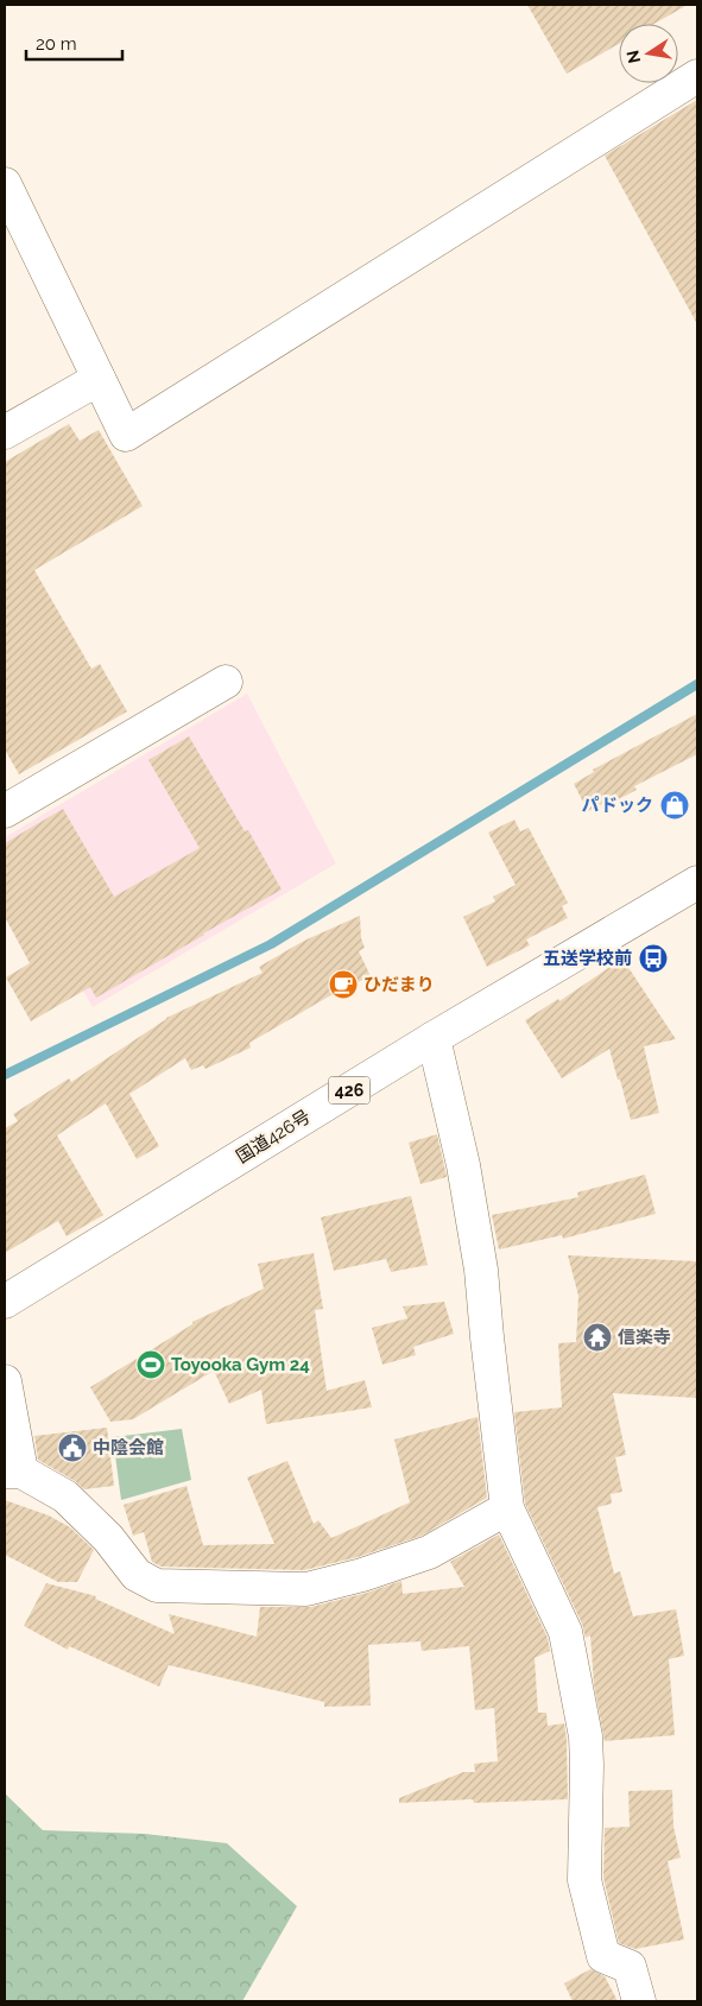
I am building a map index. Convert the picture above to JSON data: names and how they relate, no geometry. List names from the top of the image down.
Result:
{
  "streets": {
    "main road": ["426", "国道426号"]
  },
  "places": {
    "shop": ["パドック"],
    "bus stop": ["五送学校前"],
    "cafe": ["ひだまり"],
    "temple": ["信楽寺"],
    "sports": ["Toyooka Gym 24"],
    "public building": ["中陰会館"]
  },
  "scale_bar": "20 m",
  "north": "left"
}
